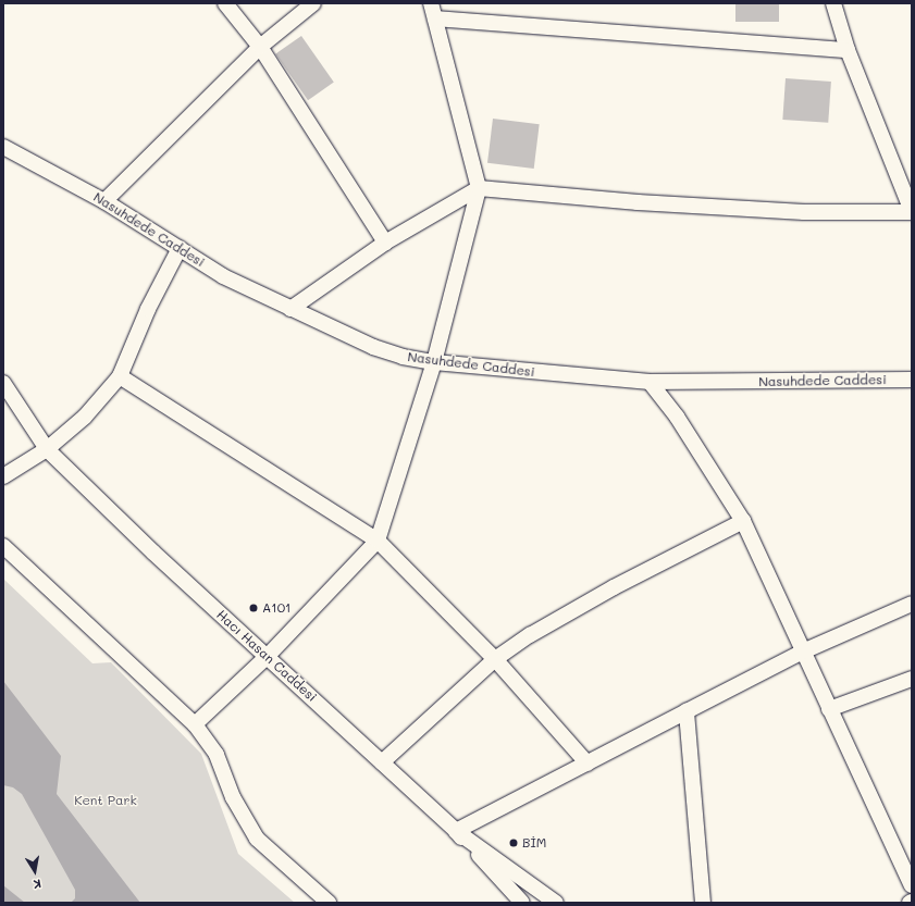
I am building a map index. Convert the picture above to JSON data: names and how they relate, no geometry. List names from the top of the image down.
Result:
{
  "streets": {
    "street": ["Nasuhdede Caddesi", "Hacı Hasan Caddesi"]
  },
  "parks": ["Kent Park"],
  "places": ["A101", "BİM"],
  "north": "bottom"
}
